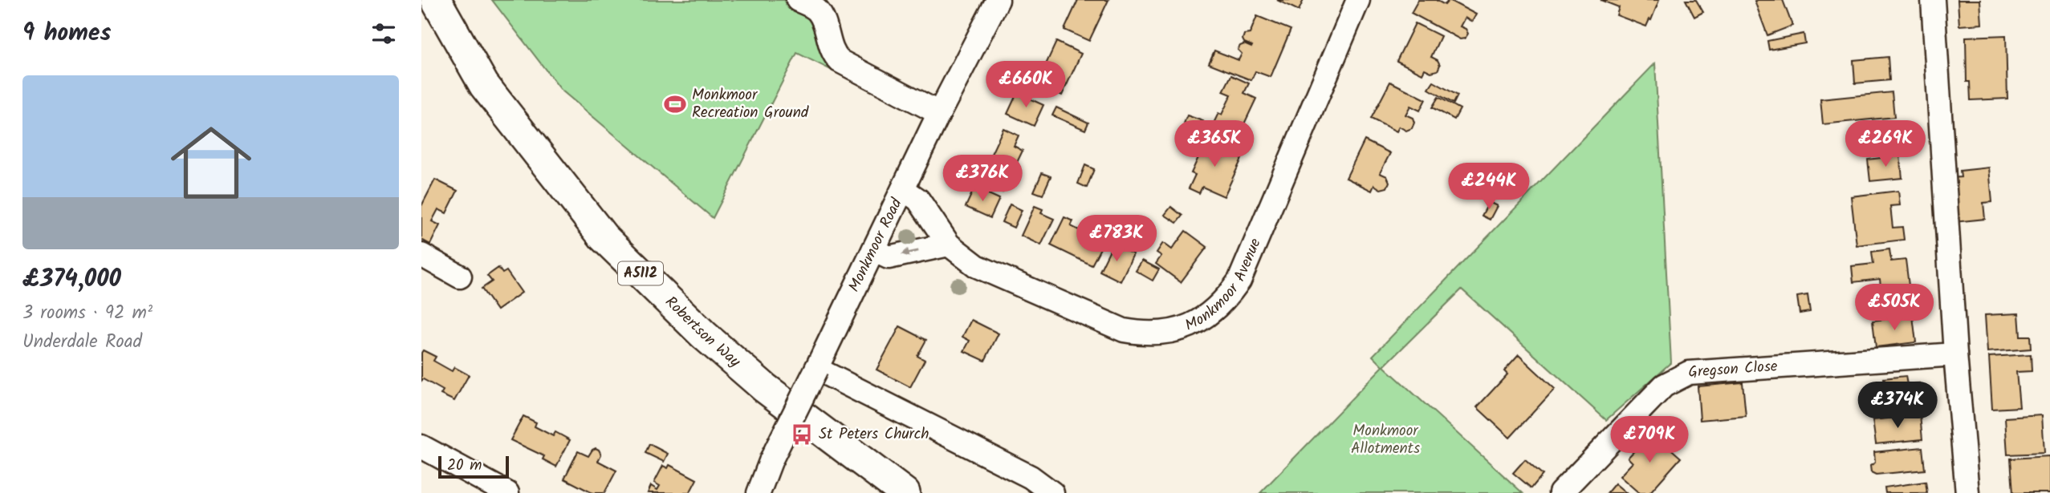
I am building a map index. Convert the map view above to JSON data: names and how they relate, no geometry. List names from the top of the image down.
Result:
{
  "streets": {
    "main road": ["A5112", "Robertson Way"],
    "street": ["Monkmoor Road", "Monkmoor Avenue", "Gregson Close"]
  },
  "crossings": [
    ["Monkmoor Road", "Monkmoor Avenue"]
  ],
  "parks": ["Monkmoor Allotments"],
  "places": {
    "sports": ["Monkmoor Recreation Ground"],
    "bus stop": ["St Peters Church"]
  },
  "scale_bar": "20 m",
  "page": {
    "heading": "9 homes",
    "price": [
      "£660K",
      "£365K",
      "£269K",
      "£376K",
      "£244K",
      "£783K",
      "£505K",
      "£374K",
      "£709K"
    ],
    "list": [
      {
        "name": "£374,000",
        "note": "3 rooms · 92 m² · Underdale Road"
      }
    ],
    "scale": "20 m"
  }
}
